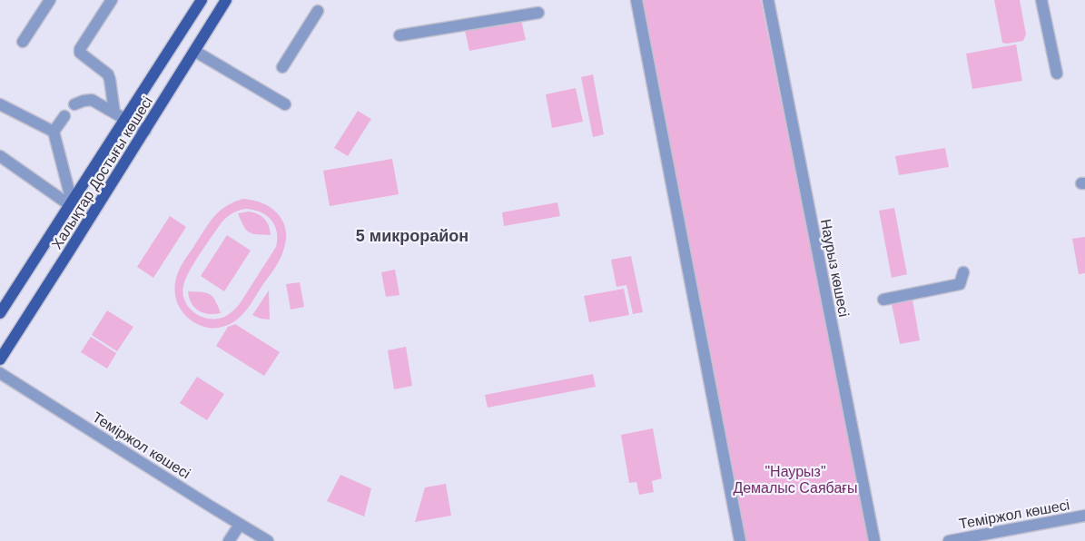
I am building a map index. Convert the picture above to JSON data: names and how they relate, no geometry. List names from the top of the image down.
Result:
{
  "streets": {
    "main road": ["Халықтар Достығы көшесі"],
    "street": ["Наурыз көшесі", "Теміржол көшесі"]
  },
  "districts": ["5 микрорайон"],
  "parks": ["\"Наурыз\" Демалыс Саябағы"]
}
